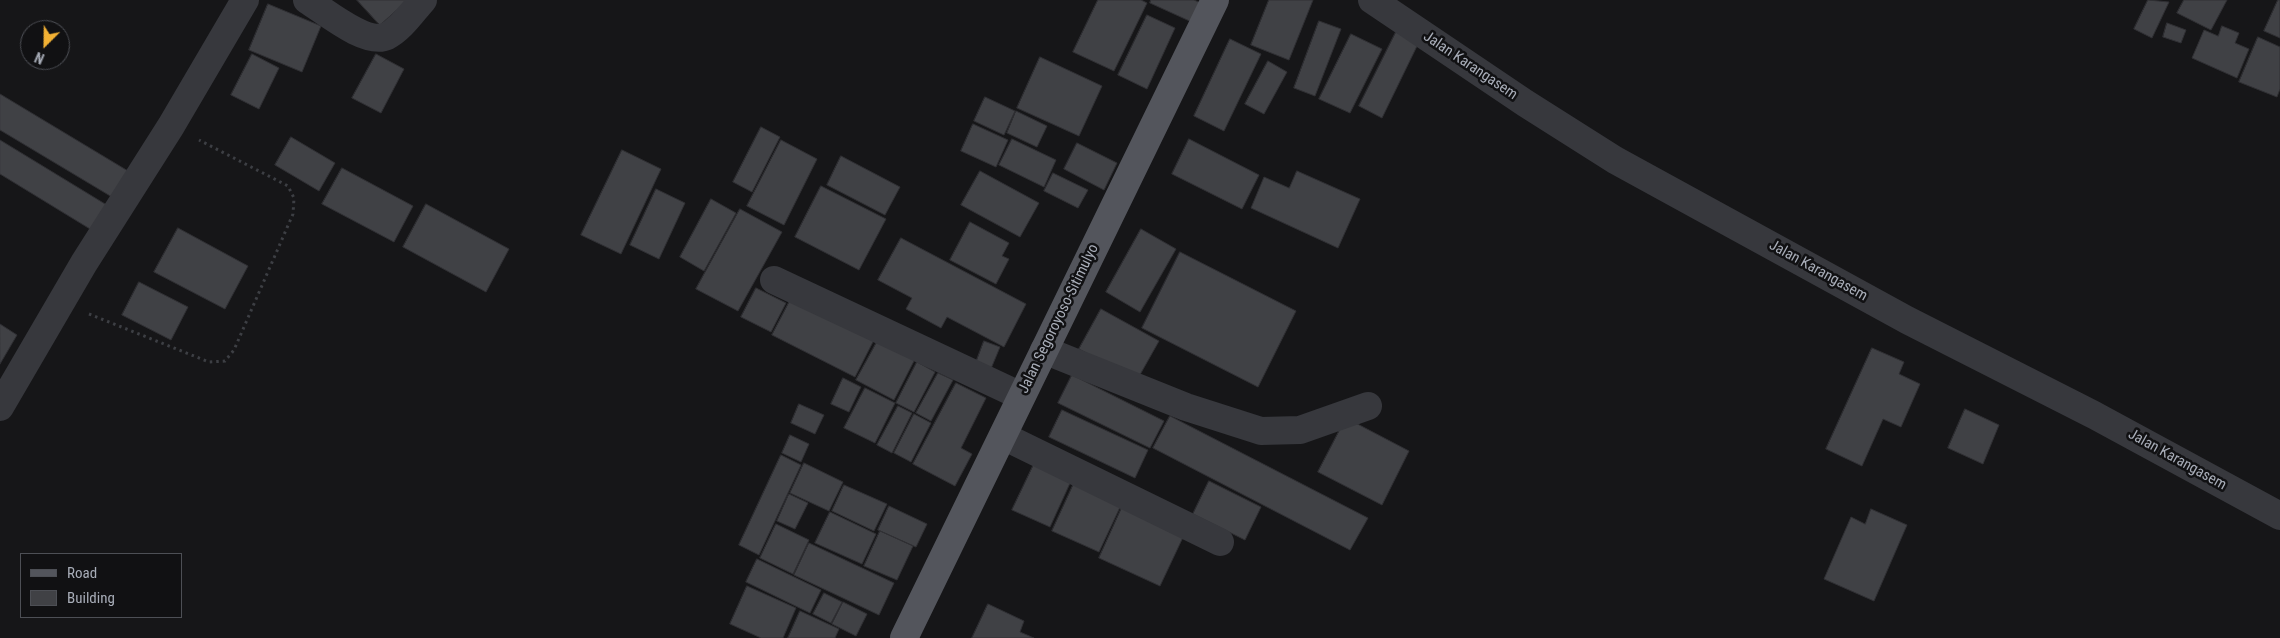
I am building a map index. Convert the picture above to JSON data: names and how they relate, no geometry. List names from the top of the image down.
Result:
{
  "streets": {
    "main road": ["Jalan Segoroyoso-Sitimulyo"],
    "street": ["Jalan Karangasem"]
  },
  "legend": ["Road", "Building"],
  "north": "bottom left"
}
